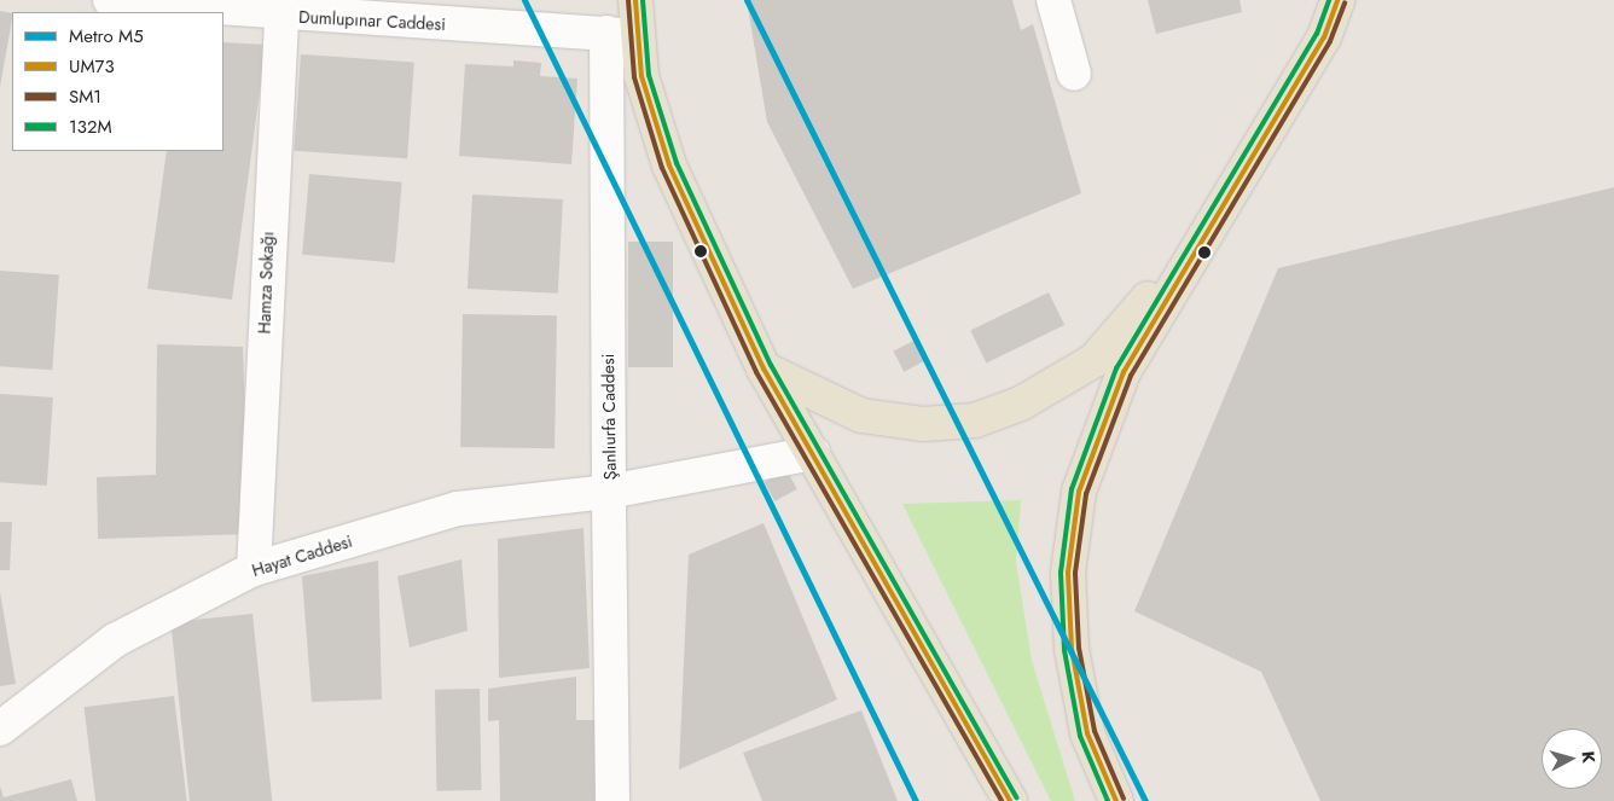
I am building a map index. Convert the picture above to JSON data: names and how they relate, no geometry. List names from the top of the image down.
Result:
{
  "streets": {
    "street": [
      "Dumlupınar Caddesi",
      "Hamza Sokağı",
      "Şanlıurfa Caddesi",
      "Hayat Caddesi"
    ]
  },
  "crossings": [
    ["Dumlupınar Caddesi", "Hamza Sokağı"],
    ["Dumlupınar Caddesi", "Şanlıurfa Caddesi"],
    ["Hamza Sokağı", "Hayat Caddesi"],
    ["Şanlıurfa Caddesi", "Hayat Caddesi"]
  ],
  "lines": [
    "metro line M5",
    "transit line UM73",
    "transit line SM1",
    "transit line 132M"
  ],
  "legend": [
    "Metro M5",
    "UM73",
    "SM1",
    "132M"
  ],
  "north": "right"
}
